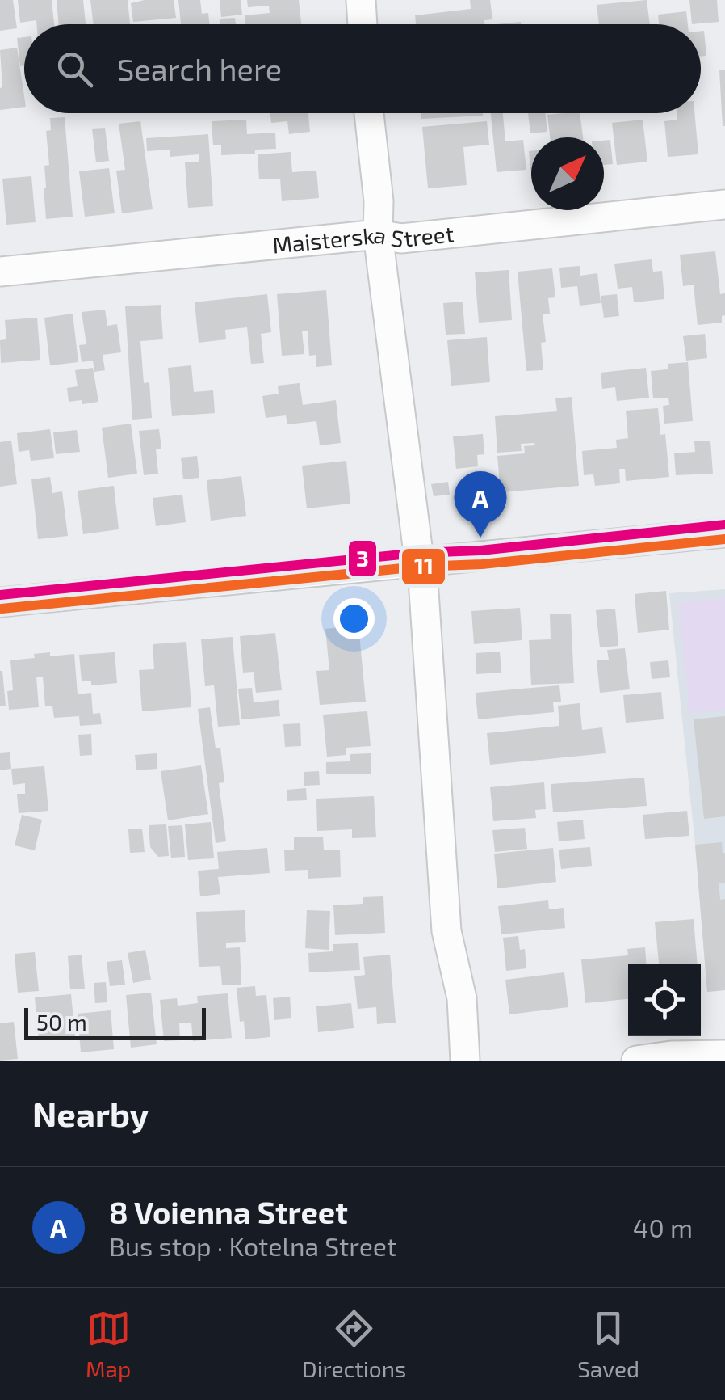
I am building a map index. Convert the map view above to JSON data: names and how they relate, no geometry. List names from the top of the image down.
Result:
{
  "streets": {
    "street": ["Maisterska Street"]
  },
  "lines": ["transit line 3", "transit line 11"],
  "scale_bar": "50 m",
  "north": "top right",
  "page": {
    "search": "Search here",
    "pins": "A",
    "scale": "50 m",
    "heading": "Nearby",
    "list": [
      {
        "mark": "A",
        "name": "8 Voienna Street",
        "note": "Bus stop · Kotelna Street",
        "value": "40 m"
      }
    ],
    "nav": ["Map", "Directions", "Saved"]
  }
}
